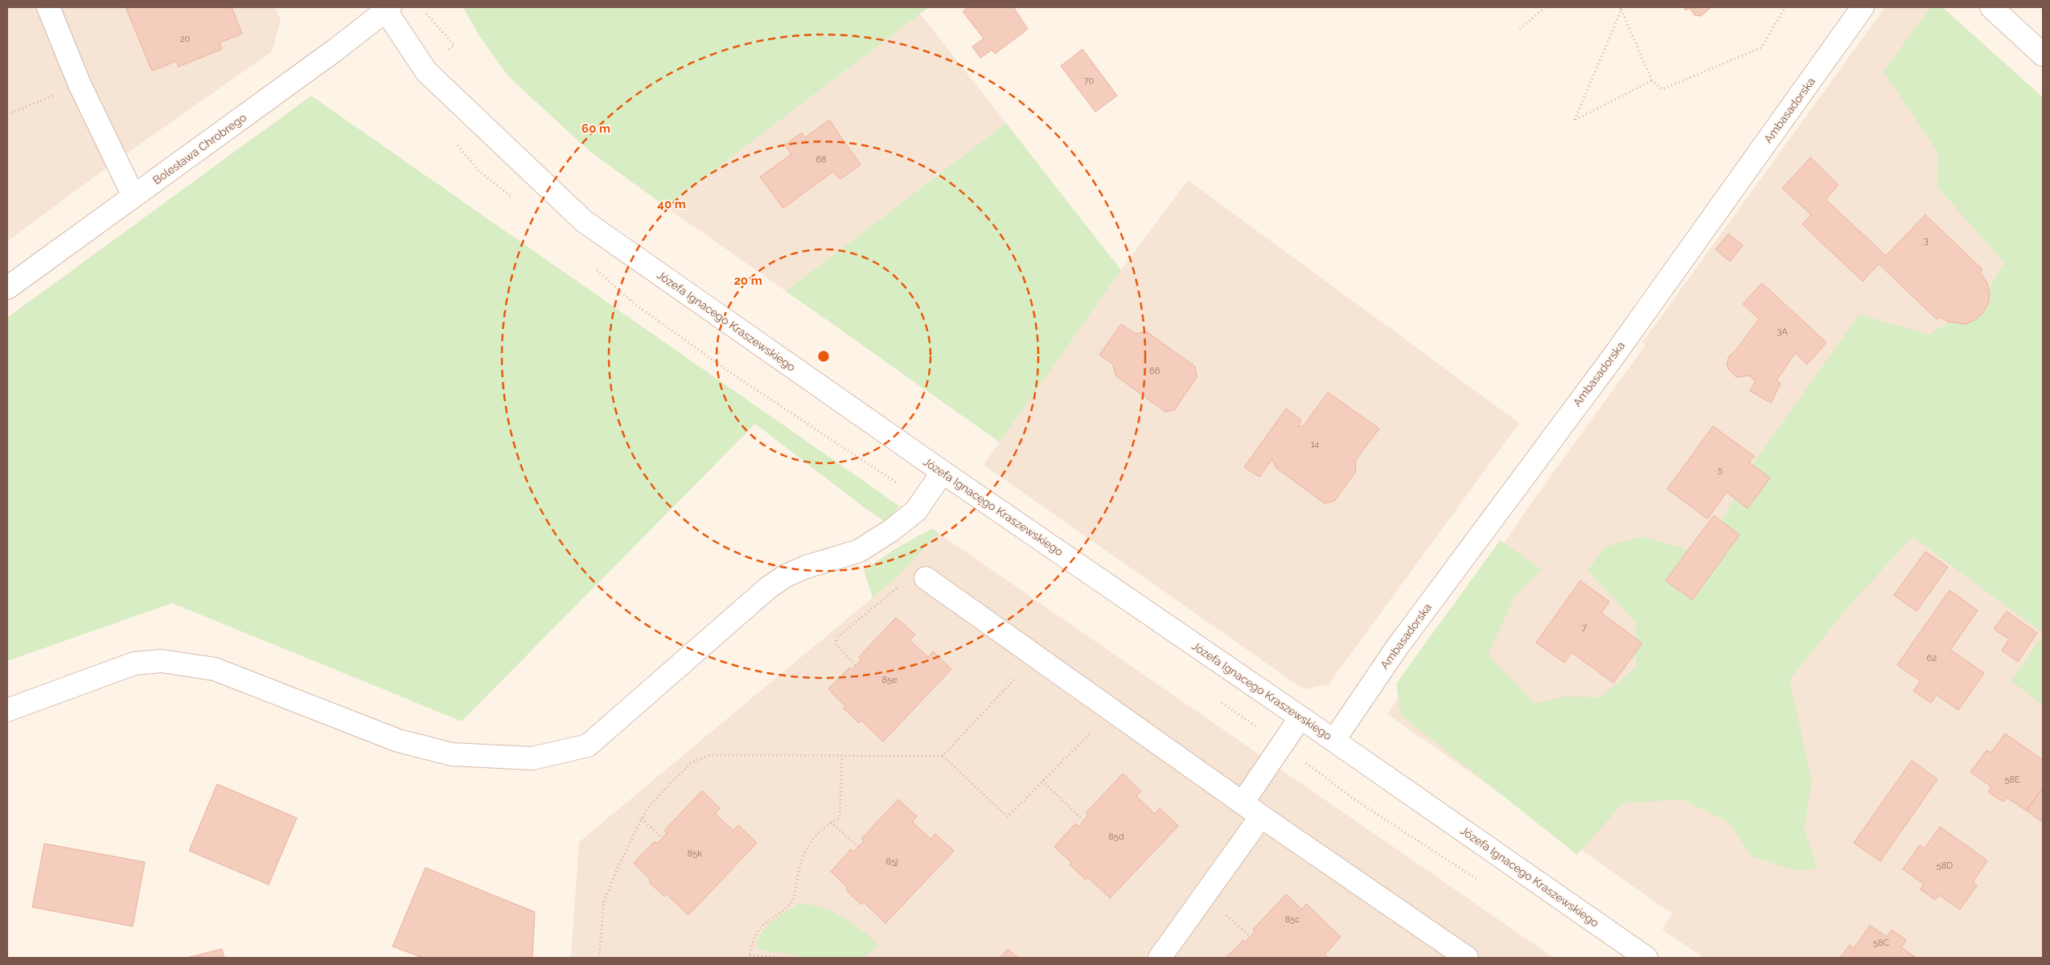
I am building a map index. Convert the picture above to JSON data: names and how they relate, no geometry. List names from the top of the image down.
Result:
{
  "streets": {
    "street": ["Ambasadorska", "Bolesława Chrobrego", "Józefa Ignacego Kraszewskiego"]
  },
  "crossings": [
    ["Ambasadorska", "Józefa Ignacego Kraszewskiego"],
    ["Bolesława Chrobrego", "Józefa Ignacego Kraszewskiego"]
  ],
  "house_numbers": [
    "20",
    "70",
    "68",
    "3",
    "3A",
    "66",
    "14",
    "5",
    "7",
    "62",
    "85e",
    "58E",
    "85d",
    "85k",
    "85j",
    "58D",
    "85c",
    "58C"
  ],
  "rings": ["60 m", "40 m", "20 m"]
}
